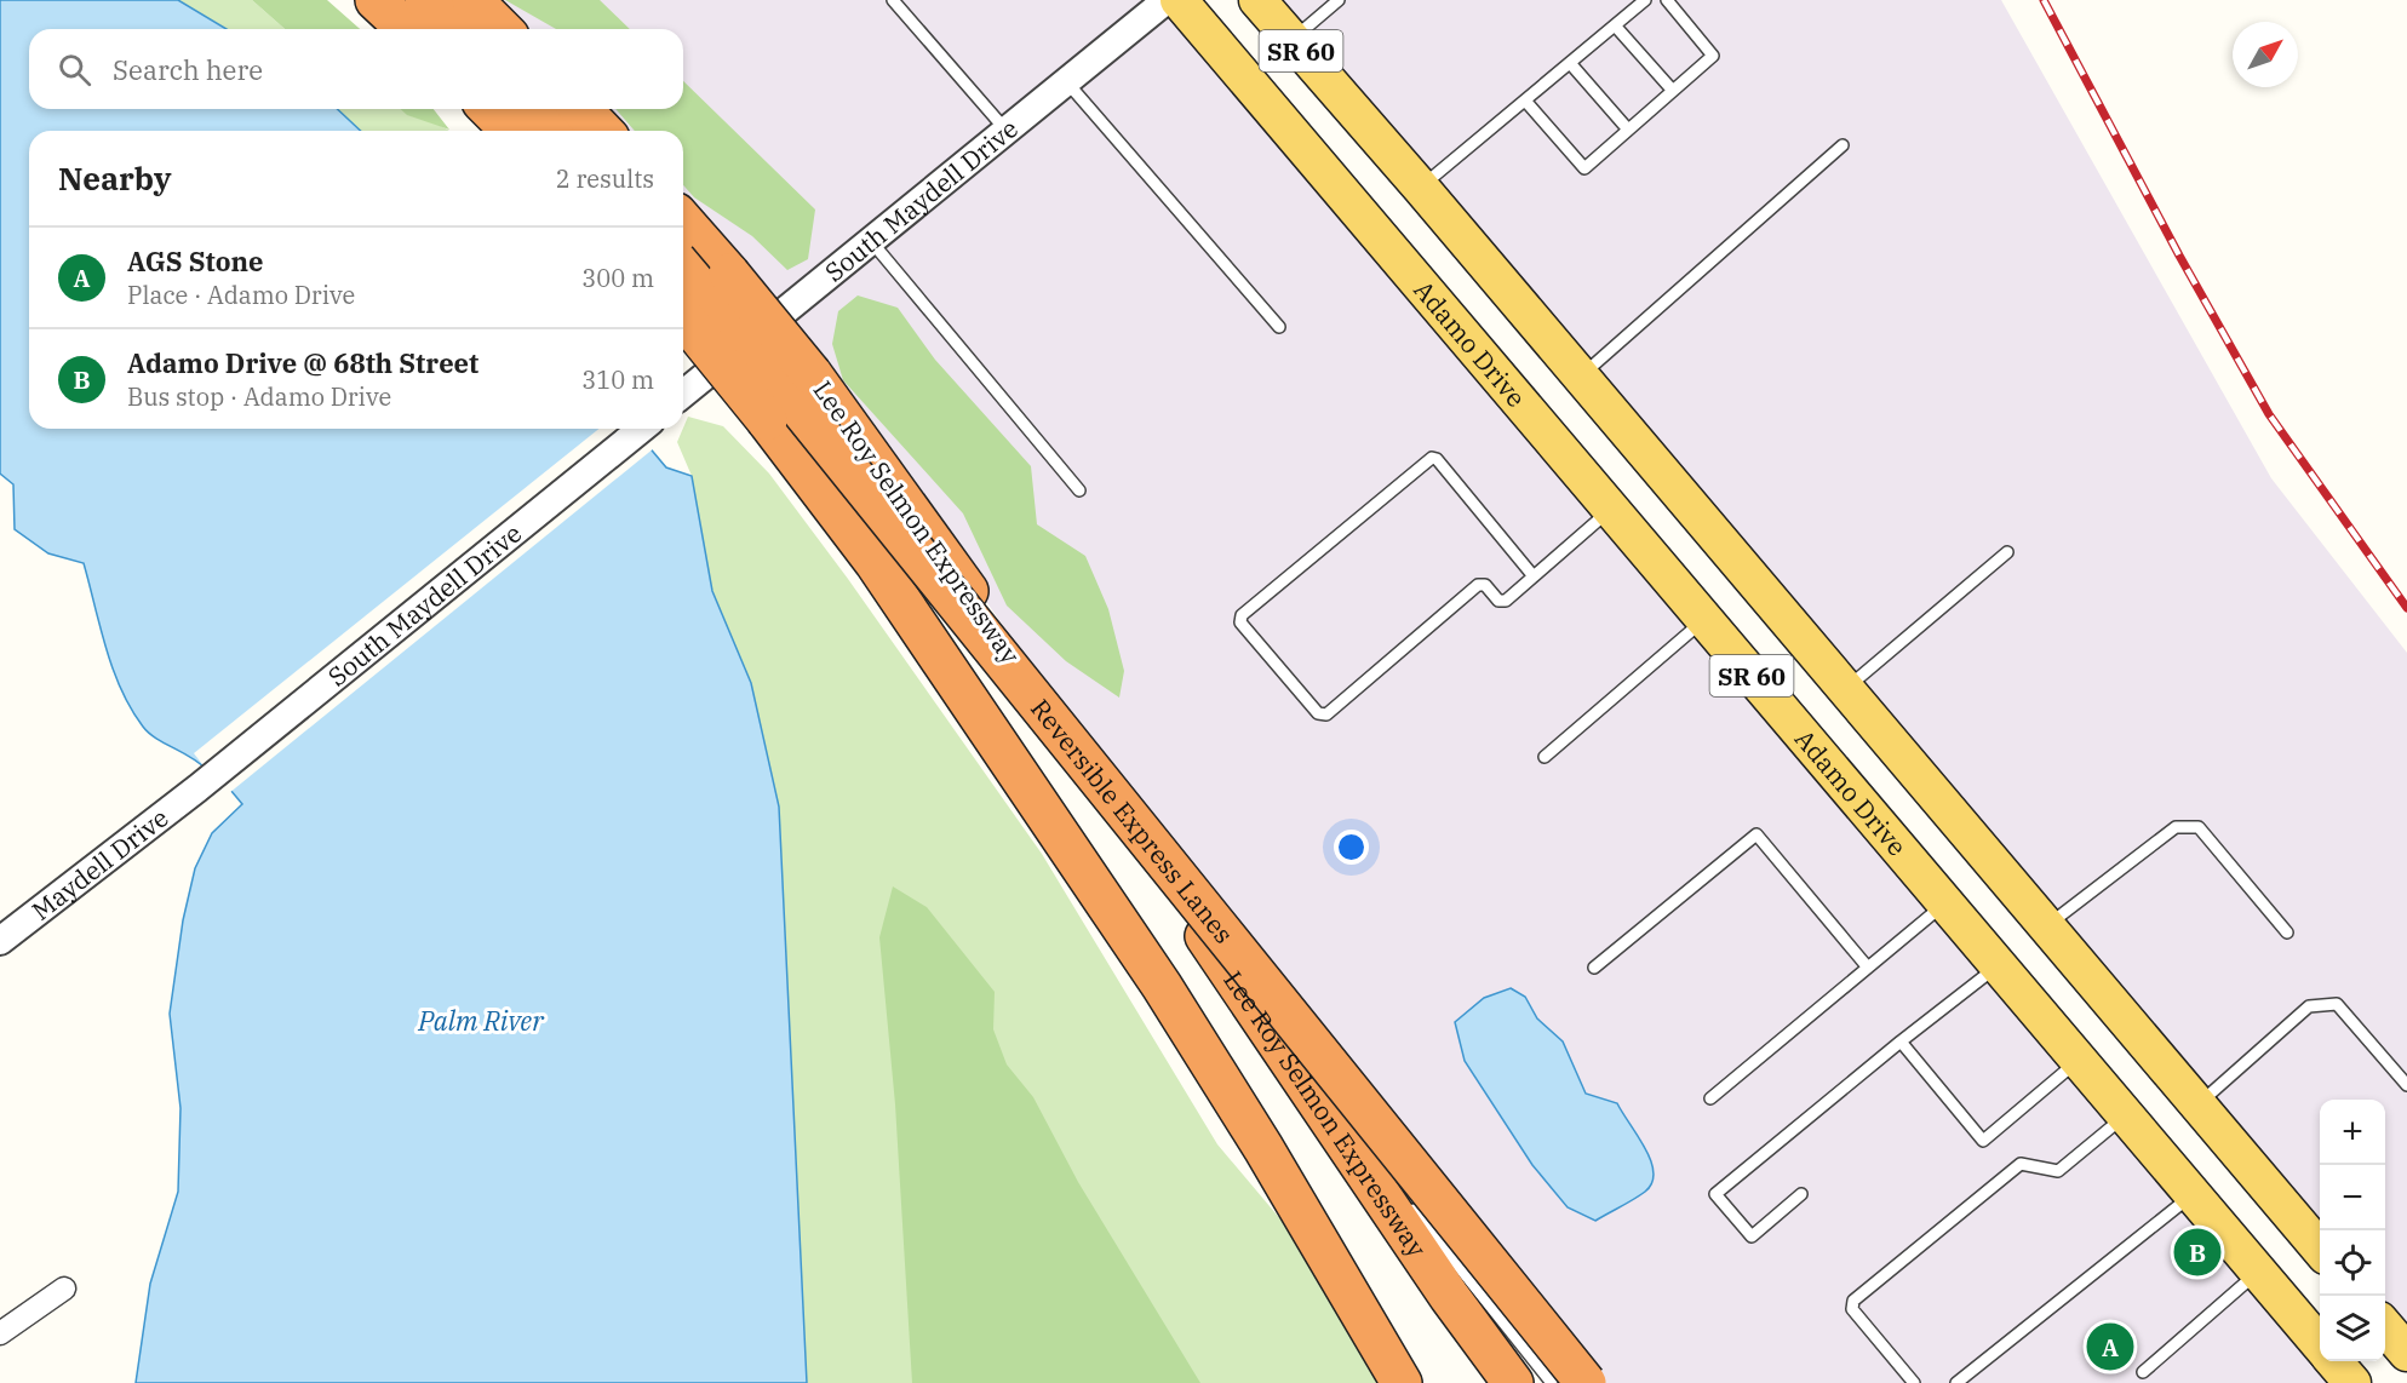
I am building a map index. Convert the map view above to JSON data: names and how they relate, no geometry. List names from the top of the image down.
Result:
{
  "streets": {
    "highway": ["Lee Roy Selmon Expressway", "Reversible Express Lanes"],
    "main road": ["SR 60", "Adamo Drive"],
    "street": ["South Maydell Drive", "Maydell Drive"]
  },
  "crossings": [
    ["South Maydell Drive", "Maydell Drive"]
  ],
  "water": ["Palm River"],
  "north": "top right",
  "page": {
    "search": "Search here",
    "heading": ["Nearby", "2 results"],
    "list": [
      {
        "mark": "A",
        "name": "AGS Stone",
        "note": "Place · Adamo Drive",
        "value": "300 m"
      },
      {
        "mark": "B",
        "name": "Adamo Drive @ 68th Street",
        "note": "Bus stop · Adamo Drive",
        "value": "310 m"
      }
    ],
    "map_buttons": ["+", "−"],
    "pins": ["B", "A"]
  }
}
